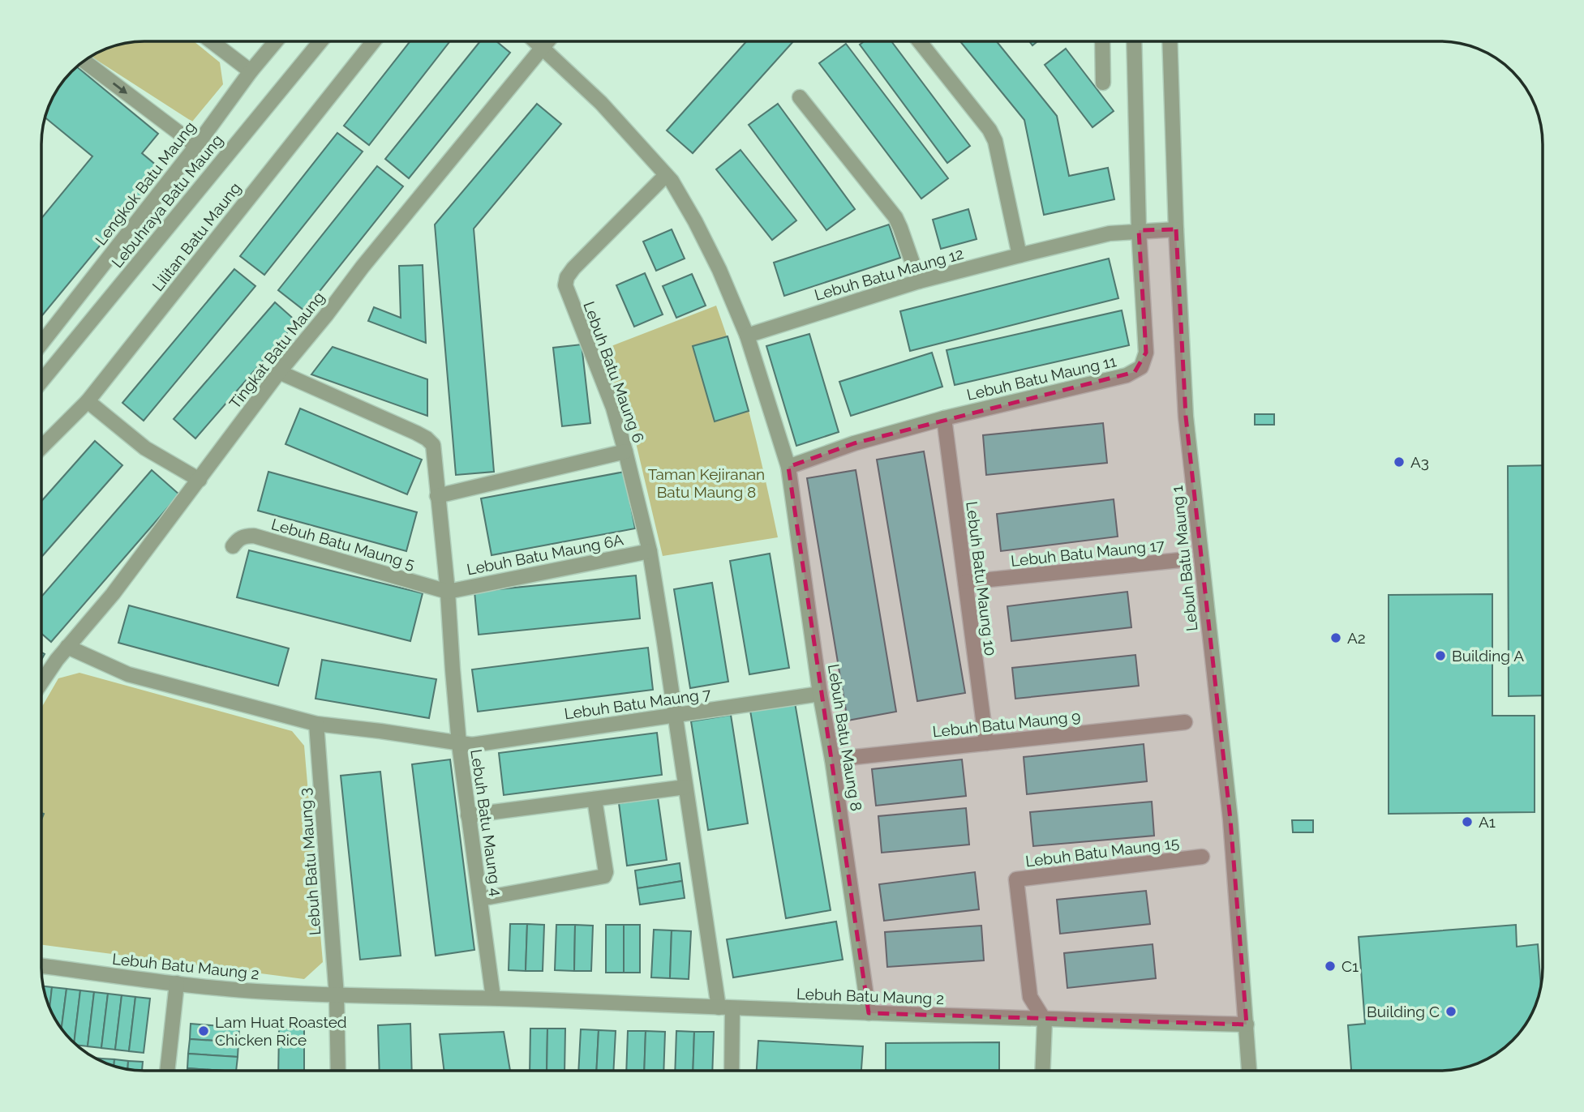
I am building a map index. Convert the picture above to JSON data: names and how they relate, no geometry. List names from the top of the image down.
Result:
{
  "streets": {
    "street": [
      "Lengkok Batu Maung",
      "Lebuhraya Batu Maung",
      "Lilitan Batu Maung",
      "Lebuh Batu Maung 12",
      "Tingkat Batu Maung",
      "Lebuh Batu Maung 6",
      "Lebuh Batu Maung 11",
      "Lebuh Batu Maung 5",
      "Lebuh Batu Maung 17",
      "Lebuh Batu Maung 6A",
      "Lebuh Batu Maung 1",
      "Lebuh Batu Maung 10",
      "Lebuh Batu Maung 7",
      "Lebuh Batu Maung 9",
      "Lebuh Batu Maung 8",
      "Lebuh Batu Maung 4",
      "Lebuh Batu Maung 15",
      "Lebuh Batu Maung 3",
      "Lebuh Batu Maung 2"
    ]
  },
  "crossings": [
    ["Lebuh Batu Maung 12", "Lebuh Batu Maung 11"],
    ["Lebuh Batu Maung 12", "Lebuh Batu Maung 1"],
    ["Tingkat Batu Maung", "Lebuh Batu Maung 4"],
    ["Lebuh Batu Maung 6", "Lebuh Batu Maung 6A"],
    ["Lebuh Batu Maung 6", "Lebuh Batu Maung 7"],
    ["Lebuh Batu Maung 6", "Lebuh Batu Maung 2"],
    ["Lebuh Batu Maung 11", "Lebuh Batu Maung 10"],
    ["Lebuh Batu Maung 11", "Lebuh Batu Maung 8"],
    ["Lebuh Batu Maung 5", "Lebuh Batu Maung 6A"],
    ["Lebuh Batu Maung 5", "Lebuh Batu Maung 4"],
    ["Lebuh Batu Maung 17", "Lebuh Batu Maung 10"],
    ["Lebuh Batu Maung 6A", "Lebuh Batu Maung 4"],
    ["Lebuh Batu Maung 1", "Lebuh Batu Maung 2"],
    ["Lebuh Batu Maung 10", "Lebuh Batu Maung 9"],
    ["Lebuh Batu Maung 7", "Lebuh Batu Maung 8"],
    ["Lebuh Batu Maung 7", "Lebuh Batu Maung 4"],
    ["Lebuh Batu Maung 9", "Lebuh Batu Maung 8"],
    ["Lebuh Batu Maung 8", "Lebuh Batu Maung 2"],
    ["Lebuh Batu Maung 4", "Lebuh Batu Maung 2"],
    ["Lebuh Batu Maung 15", "Lebuh Batu Maung 2"],
    ["Lebuh Batu Maung 3", "Lebuh Batu Maung 2"]
  ],
  "parks": ["Taman Kejiranan Batu Maung 8"],
  "places": [
    "A3",
    "A2",
    "Building A",
    "A1",
    "C1",
    "Building C",
    "Lam Huat Roasted Chicken Rice"
  ]
}
